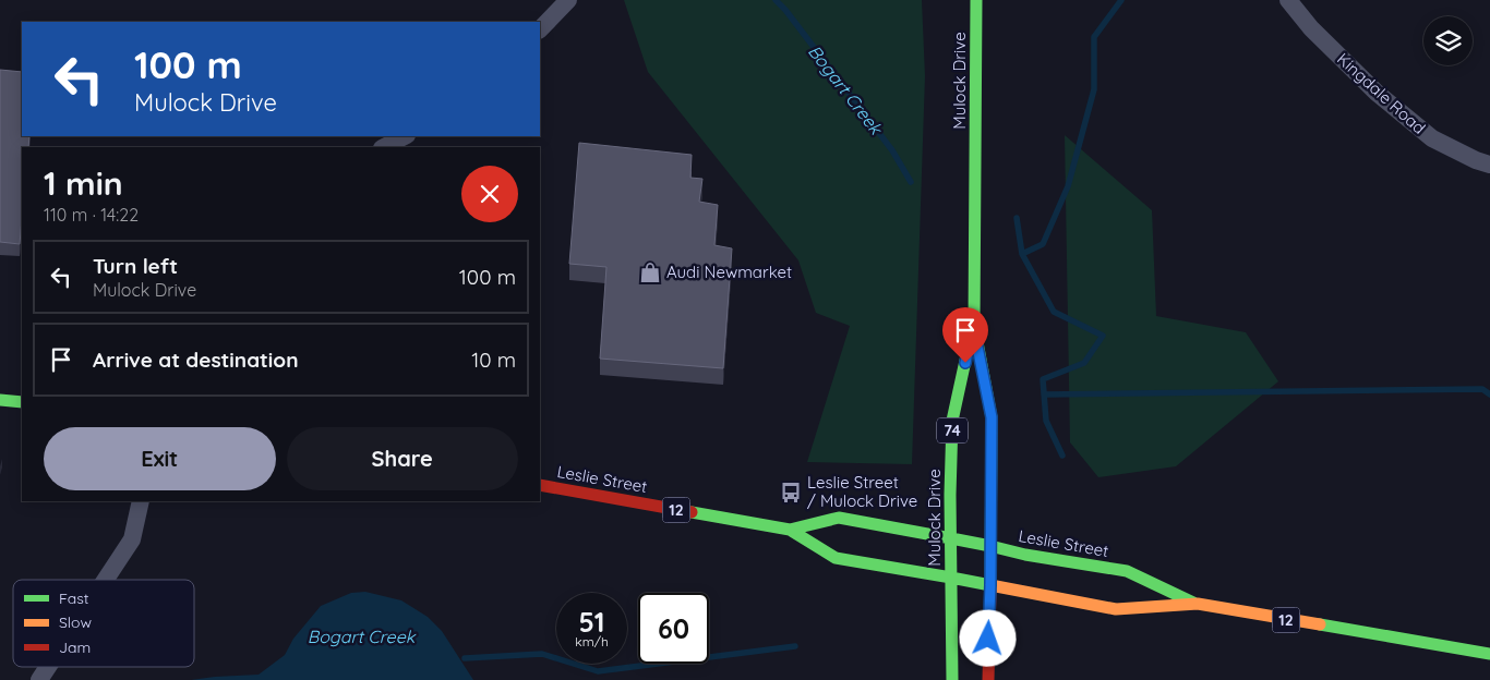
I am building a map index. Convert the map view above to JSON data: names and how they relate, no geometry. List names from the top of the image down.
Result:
{
  "streets": {
    "main road": [
      "Mulock Drive",
      "74",
      "Leslie Street",
      "12"
    ],
    "street": ["Kingdale Road"]
  },
  "crossings": [
    ["Mulock Drive", "Leslie Street"]
  ],
  "water": ["Bogart Creek"],
  "places": {
    "shop": ["Audi Newmarket"],
    "bus stop": ["Leslie Street / Mulock Drive"]
  },
  "legend": ["Fast", "Slow", "Jam"],
  "page": {
    "turn": ["100 m", "Mulock Drive"],
    "heading": ["1 min", "110 m · 14:22"],
    "list": [
      {
        "name": "Turn left",
        "note": "Mulock Drive",
        "value": "100 m"
      },
      {
        "name": "Arrive at destination",
        "value": "10 m"
      }
    ],
    "buttons": ["Exit", "Share"],
    "speed": "51 km/h",
    "limit": "60"
  }
}
